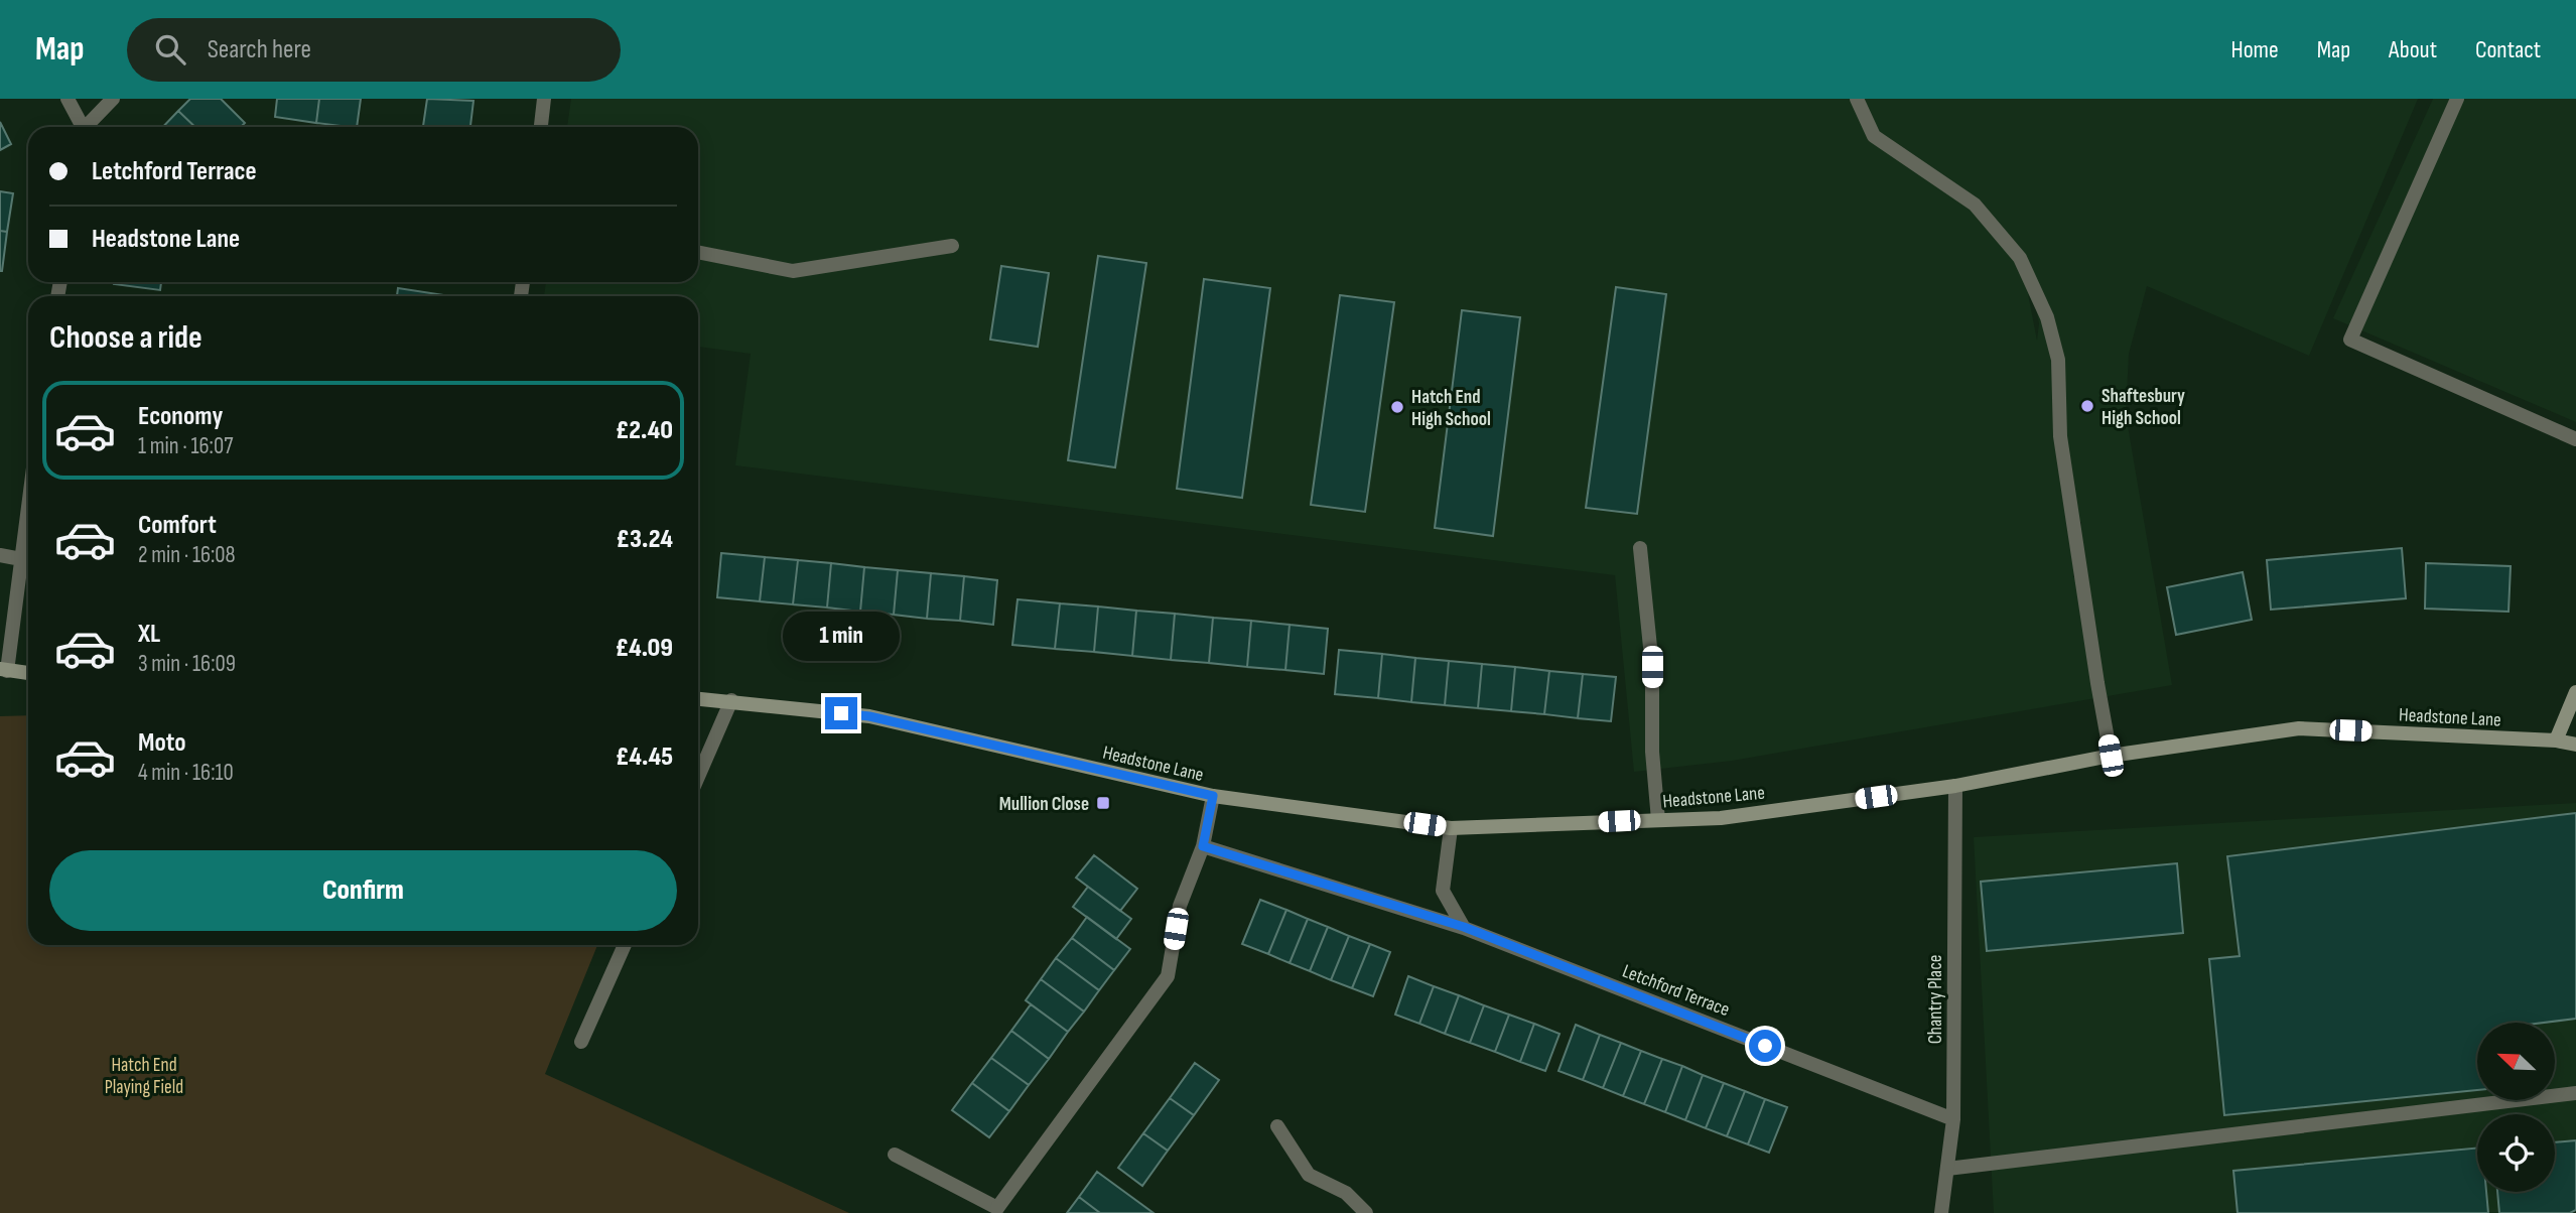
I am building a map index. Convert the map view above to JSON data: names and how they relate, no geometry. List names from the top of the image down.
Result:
{
  "streets": {
    "street": ["Headstone Lane", "Letchford Terrace", "Chantry Place"]
  },
  "crossings": [
    ["Headstone Lane", "Chantry Place"],
    ["Letchford Terrace", "Chantry Place"]
  ],
  "parks": ["Hatch End Playing Field"],
  "places": {
    "other": ["Shaftesbury High School", "Hatch End High School"],
    "transit": ["Mullion Close"]
  },
  "north": "top left",
  "page": {
    "header": "Map",
    "search": "Search here",
    "nav": [
      "Home",
      "Map",
      "About",
      "Contact"
    ],
    "banner": ["Letchford Terrace", "Headstone Lane"],
    "heading": "Choose a ride",
    "list": [
      {
        "name": "Economy",
        "note": "1 min · 16:07",
        "value": "£2.40"
      },
      {
        "name": "Comfort",
        "note": "2 min · 16:08",
        "value": "£3.24"
      },
      {
        "name": "XL",
        "note": "3 min · 16:09",
        "value": "£4.09"
      },
      {
        "name": "Moto",
        "note": "4 min · 16:10",
        "value": "£4.45"
      }
    ],
    "bubble": "1 min",
    "buttons": "Confirm"
  }
}
